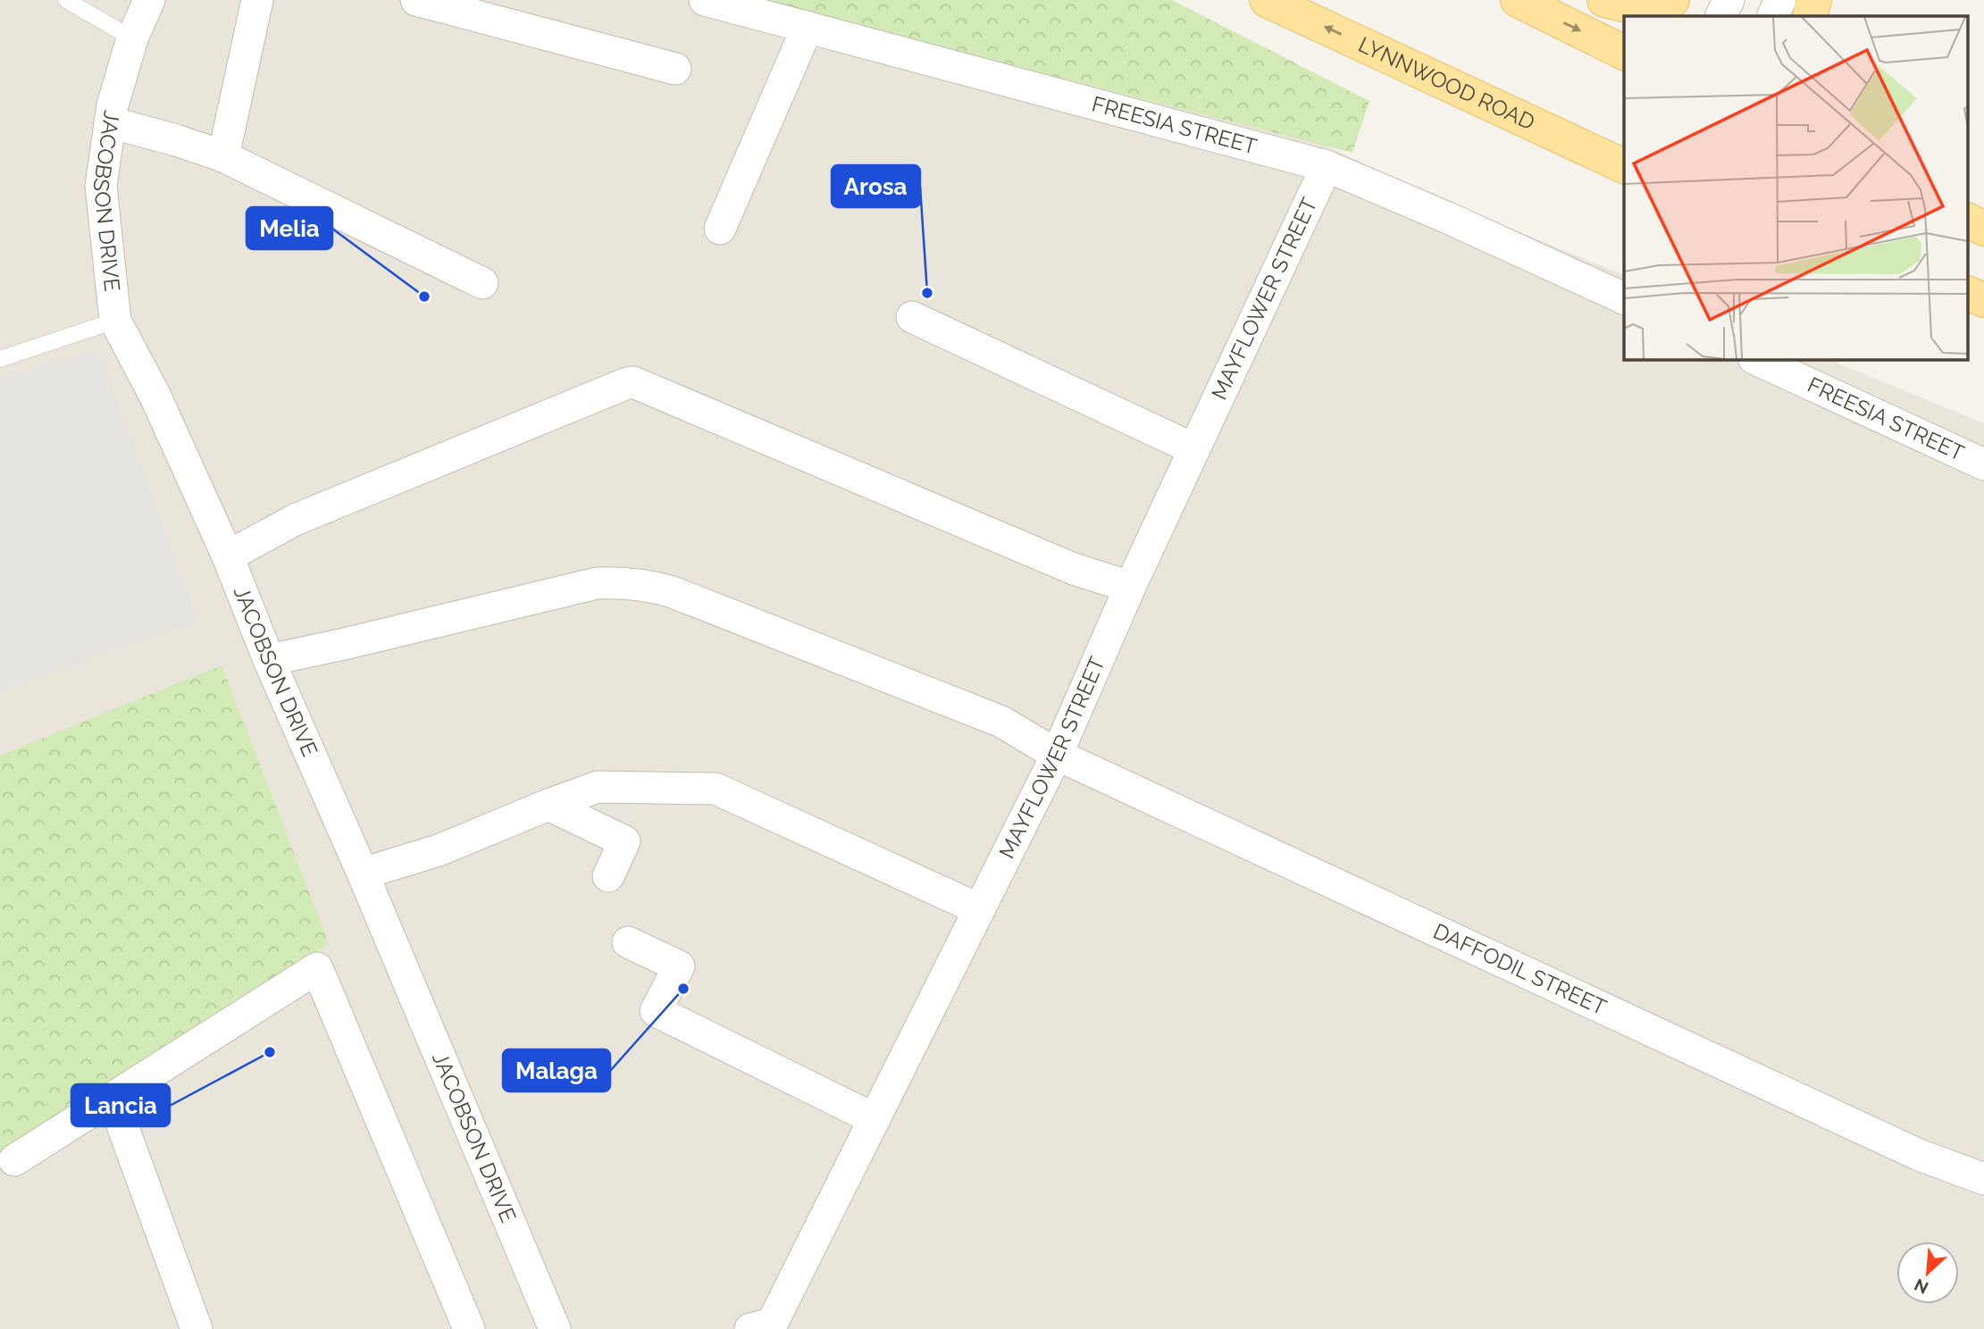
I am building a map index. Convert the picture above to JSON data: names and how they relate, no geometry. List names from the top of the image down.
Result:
{
  "streets": {
    "main road": ["LYNNWOOD ROAD"],
    "street": [
      "FREESIA STREET",
      "JACOBSON DRIVE",
      "MAYFLOWER STREET",
      "DAFFODIL STREET"
    ]
  },
  "crossings": [
    ["FREESIA STREET", "MAYFLOWER STREET"],
    ["JACOBSON DRIVE", "DAFFODIL STREET"],
    ["MAYFLOWER STREET", "DAFFODIL STREET"]
  ],
  "places": [
    "Arosa",
    "Melia",
    "Malaga",
    "Lancia"
  ],
  "north": "bottom left"
}
